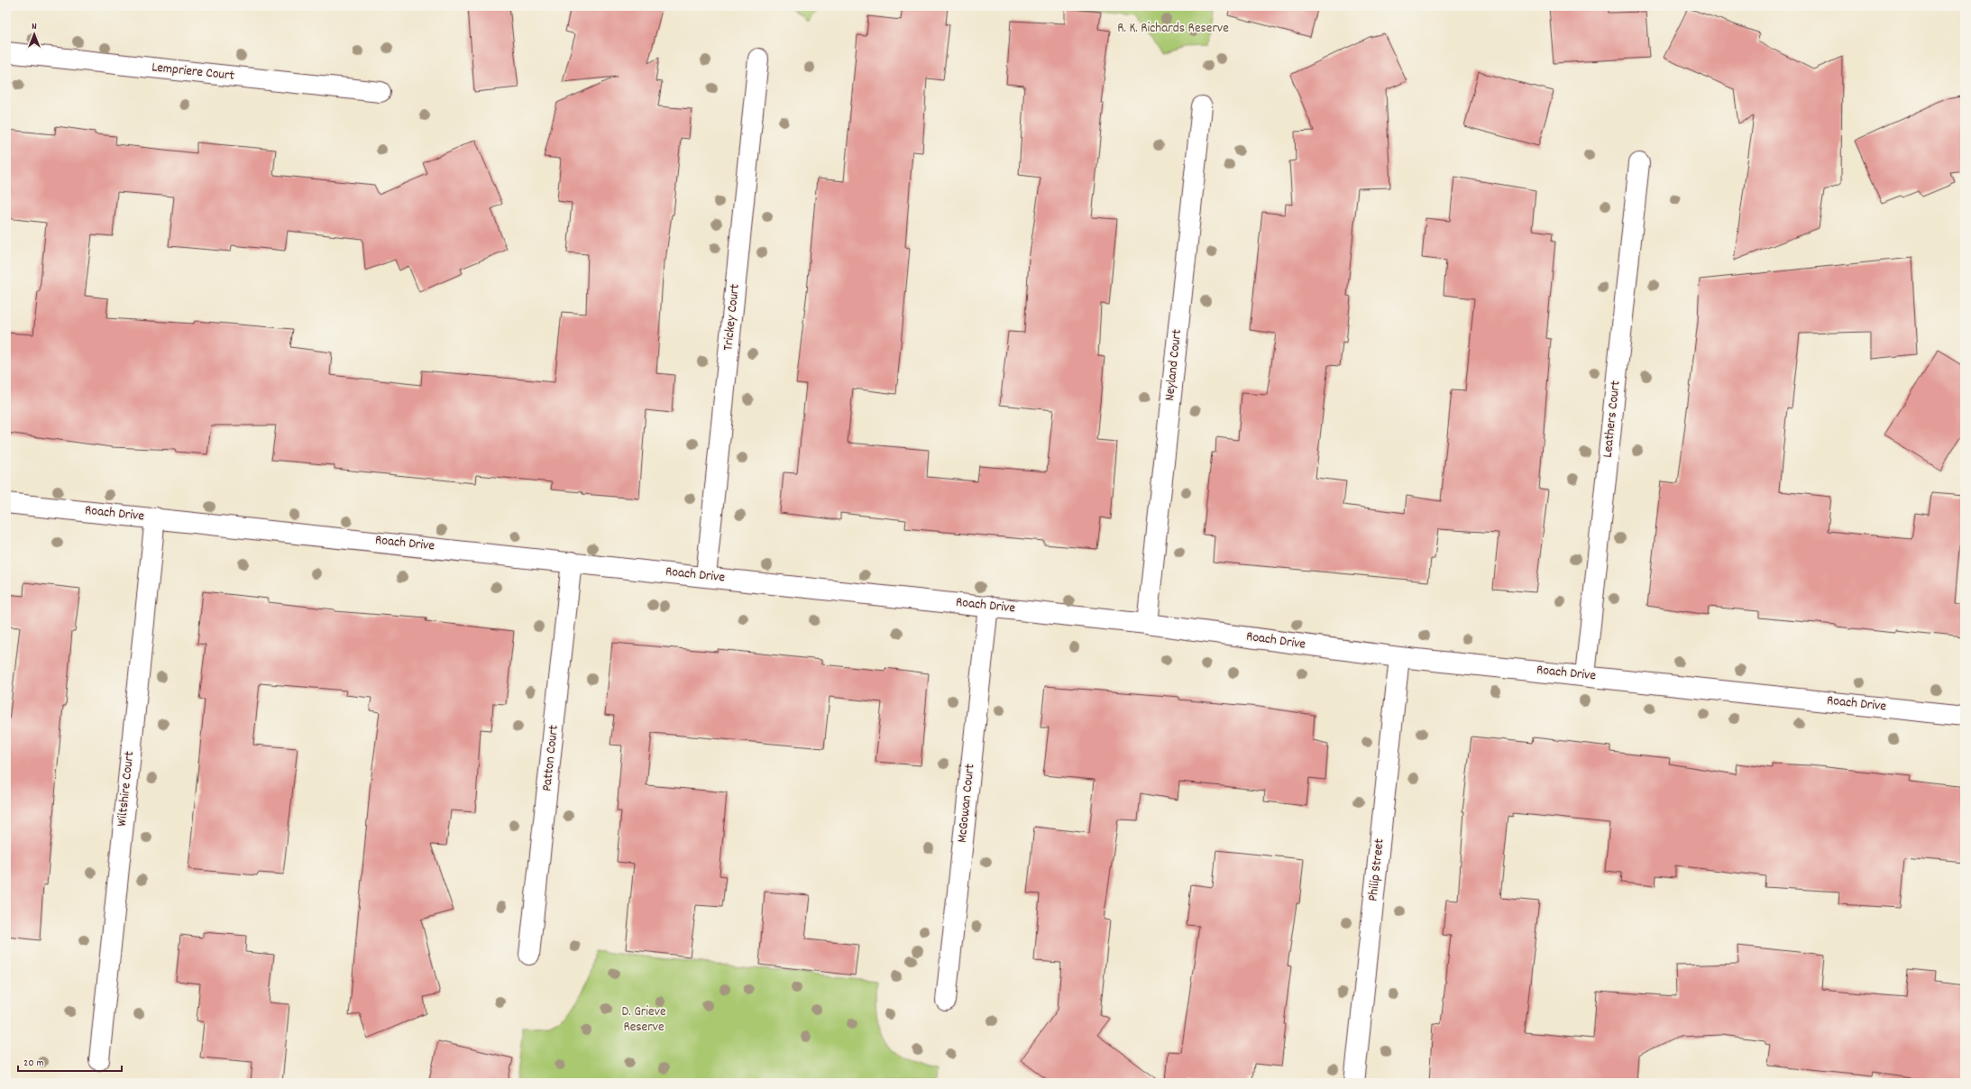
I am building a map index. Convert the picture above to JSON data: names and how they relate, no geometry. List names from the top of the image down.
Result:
{
  "streets": {
    "street": [
      "Lempriere Court",
      "Trickey Court",
      "Neyland Court",
      "Leathers Court",
      "Roach Drive",
      "Patton Court",
      "Wiltshire Court",
      "McGowan Court",
      "Philip Street"
    ]
  },
  "crossings": [
    ["Trickey Court", "Roach Drive"],
    ["Neyland Court", "Roach Drive"],
    ["Leathers Court", "Roach Drive"],
    ["Roach Drive", "Patton Court"],
    ["Roach Drive", "Wiltshire Court"],
    ["Roach Drive", "McGowan Court"],
    ["Roach Drive", "Philip Street"]
  ],
  "parks": ["R. K. Richards Reserve", "D. Grieve Reserve"],
  "scale_bar": "20 m",
  "north": "top"
}
